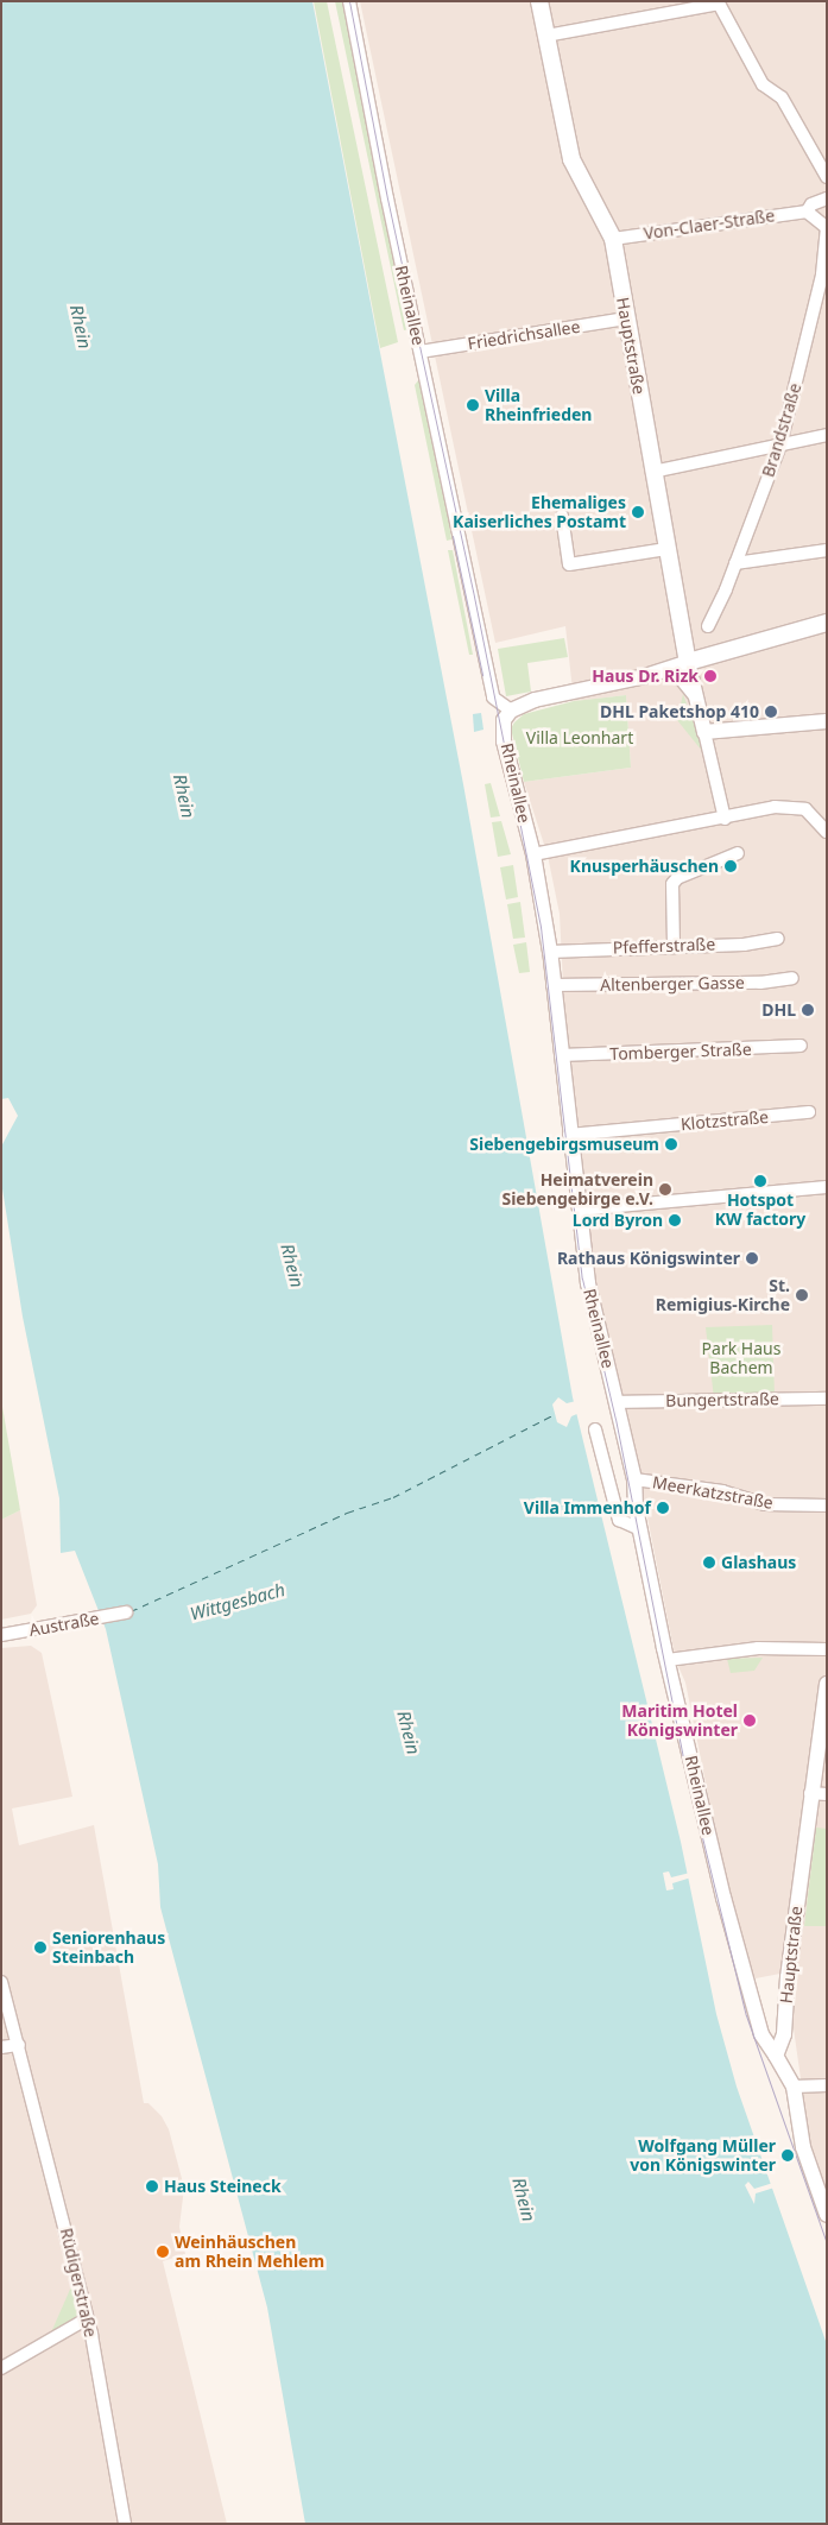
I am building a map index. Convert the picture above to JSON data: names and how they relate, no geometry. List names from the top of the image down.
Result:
{
  "streets": {
    "main road": ["Hauptstraße"],
    "street": [
      "Von-Claer-Straße",
      "Rheinallee",
      "Friedrichsallee",
      "Brandstraße",
      "Pfefferstraße",
      "Altenberger Gasse",
      "Tomberger Straße",
      "Klotzstraße",
      "Bungertstraße",
      "Meerkatzstraße",
      "Austraße",
      "Rüdigerstraße"
    ]
  },
  "crossings": [
    ["Von-Claer-Straße", "Hauptstraße"],
    ["Rheinallee", "Friedrichsallee"],
    ["Rheinallee", "Hauptstraße"],
    ["Rheinallee", "Pfefferstraße"],
    ["Rheinallee", "Altenberger Gasse"],
    ["Rheinallee", "Tomberger Straße"],
    ["Rheinallee", "Klotzstraße"],
    ["Rheinallee", "Bungertstraße"],
    ["Rheinallee", "Meerkatzstraße"],
    ["Friedrichsallee", "Hauptstraße"]
  ],
  "water": ["Rhein", "Wittgesbach"],
  "parks": ["Villa Leonhart", "Park Haus Bachem"],
  "places": [
    "Villa Rheinfrieden",
    "Ehemaliges Kaiserliches Postamt",
    "Haus Dr. Rizk",
    "DHL Paketshop 410",
    "Knusperhäuschen",
    "DHL",
    "Siebengebirgsmuseum",
    "Hotspot KW factory",
    "Heimatverein Siebengebirge e.V.",
    "Lord Byron",
    "Rathaus Königswinter",
    "St. Remigius-Kirche",
    "Villa Immenhof",
    "Glashaus",
    "Maritim Hotel Königswinter",
    "Seniorenhaus Steinbach",
    "Wolfgang Müller von Königswinter",
    "Haus Steineck",
    "Weinhäuschen am Rhein Mehlem"
  ]
}
